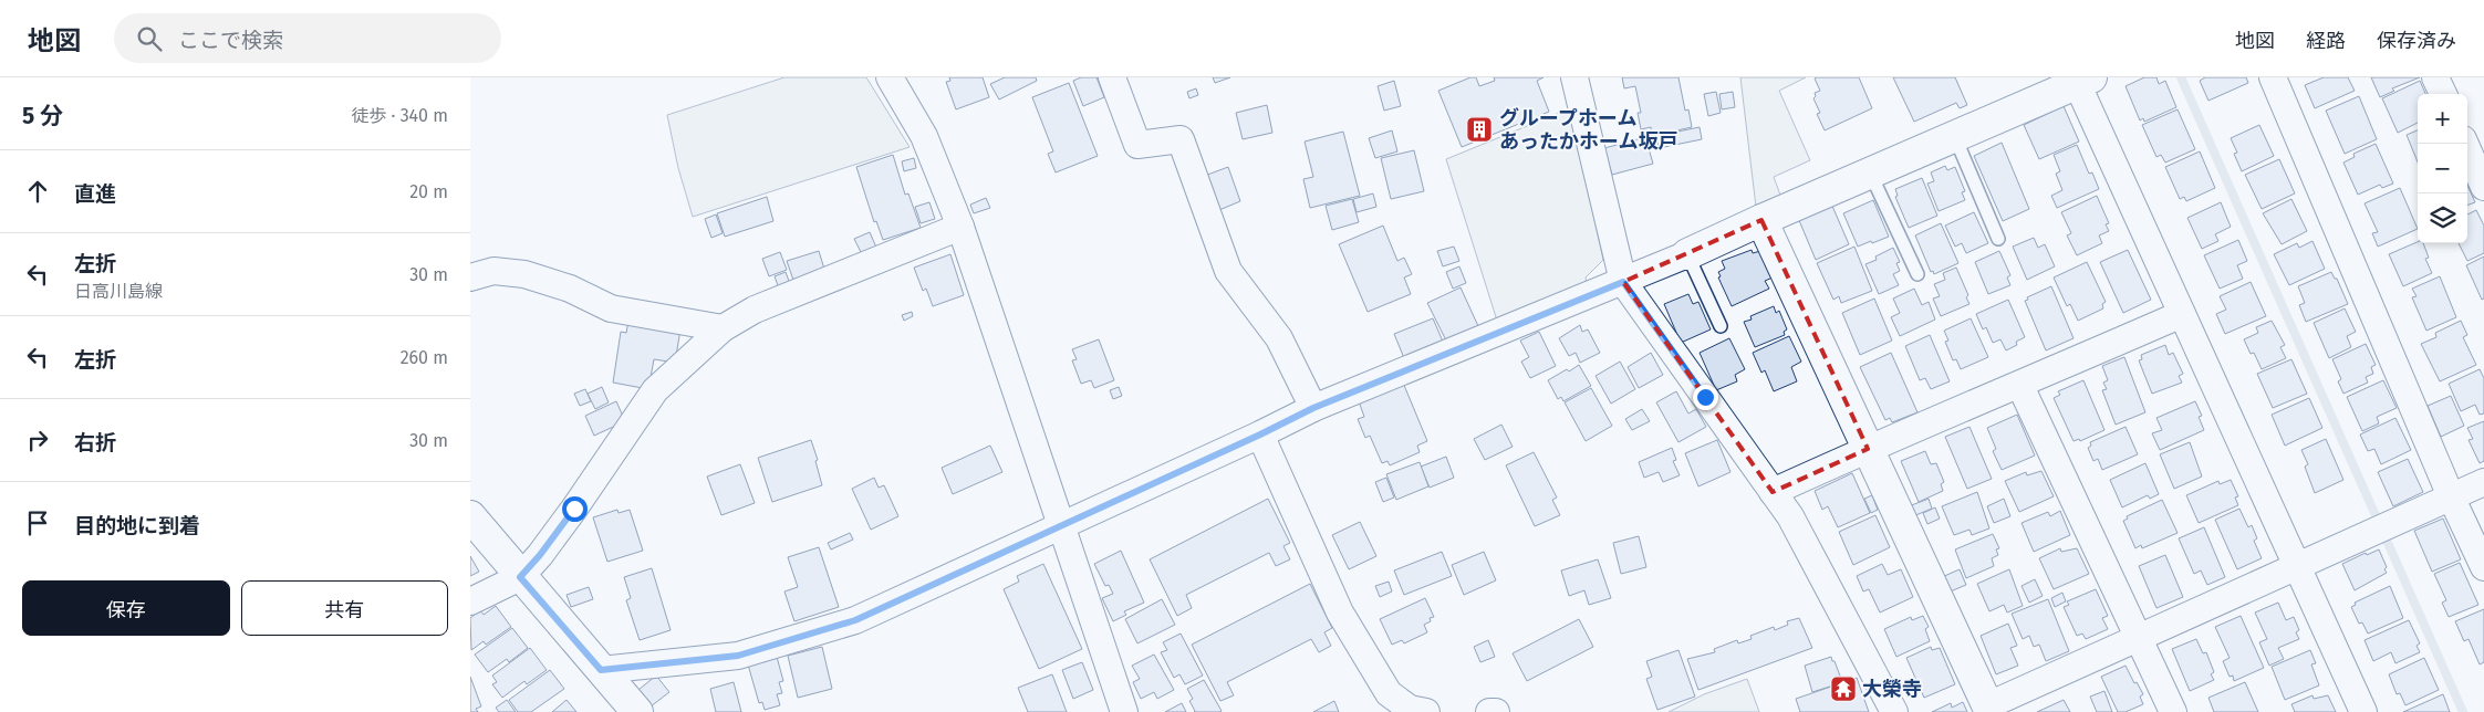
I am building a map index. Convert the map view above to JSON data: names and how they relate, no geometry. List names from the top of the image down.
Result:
{
  "places": {
    "building": ["グループホーム あったかホーム坂戸"],
    "temple": ["大榮寺"]
  },
  "page": {
    "header": "地図",
    "search": "ここで検索",
    "nav": ["地図", "経路", "保存済み"],
    "heading": ["5 分", "徒歩 · 340 m"],
    "map_buttons": ["+", "−"],
    "list": [
      ["直進", "20 m"],
      ["左折", "日高川島線", "30 m"],
      ["左折", "260 m"],
      ["右折", "30 m"],
      "目的地に到着"
    ],
    "buttons": ["保存", "共有"]
  }
}
